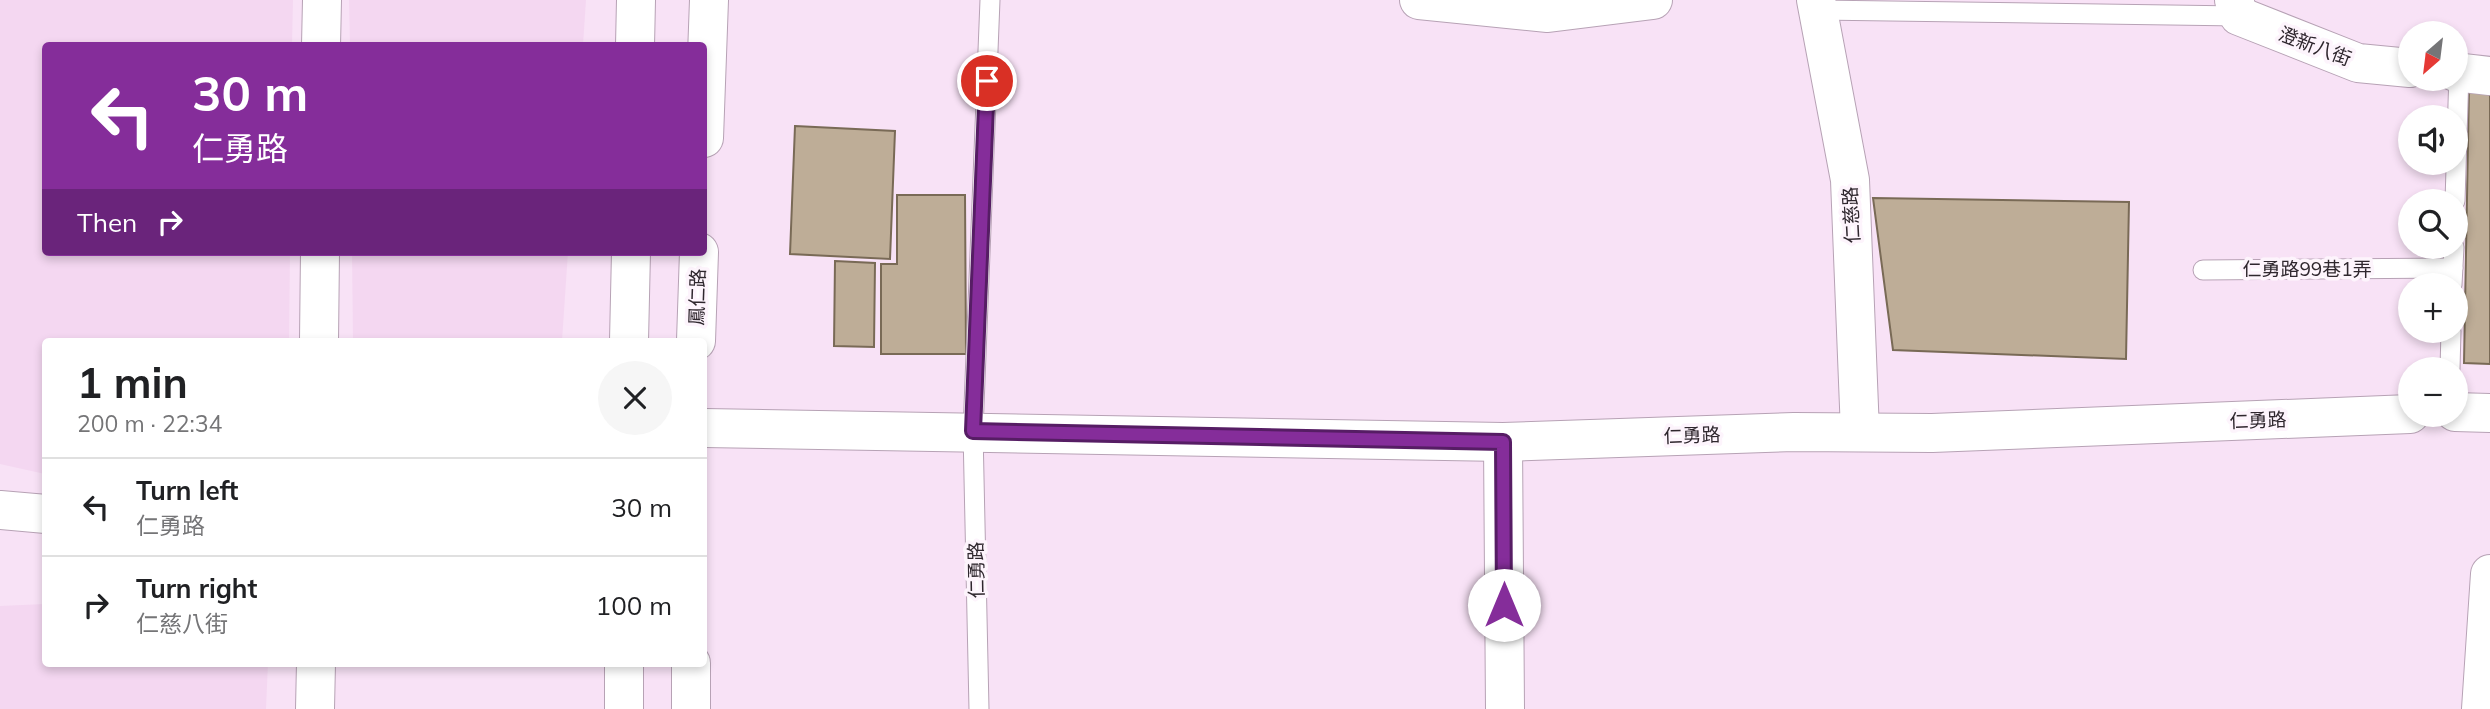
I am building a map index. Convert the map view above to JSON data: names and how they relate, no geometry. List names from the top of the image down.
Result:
{
  "streets": {
    "street": [
      "澄新八街",
      "仁慈路",
      "鳳仁路",
      "仁勇路"
    ],
    "lane": ["仁勇路99巷1弄"]
  },
  "crossings": [
    ["仁慈路", "仁勇路"]
  ],
  "north": "bottom left",
  "page": {
    "map_buttons": ["+", "−"],
    "turn": ["30 m", "仁勇路"],
    "then": "Then",
    "heading": ["1 min", "200 m · 22:34"],
    "list": [
      {
        "name": "Turn left",
        "note": "仁勇路",
        "value": "30 m"
      },
      {
        "name": "Turn right",
        "note": "仁慈八街",
        "value": "100 m"
      }
    ]
  }
}
